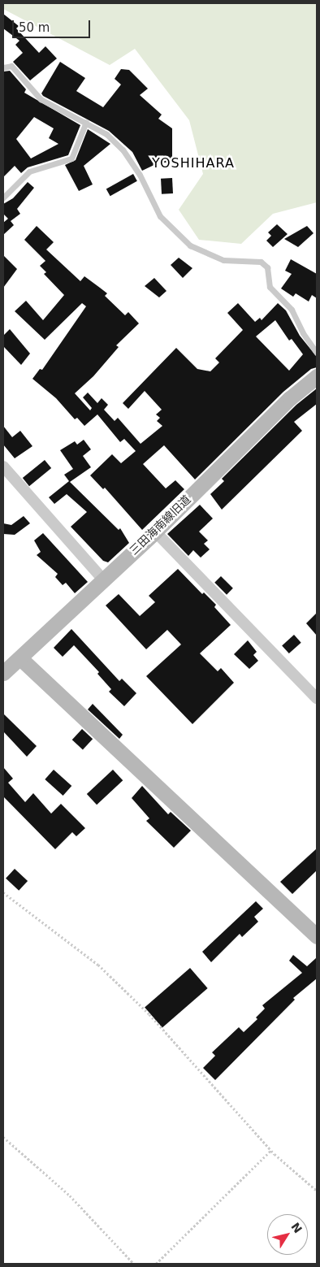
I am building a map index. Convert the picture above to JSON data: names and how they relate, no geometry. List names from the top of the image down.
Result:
{
  "streets": {
    "street": ["三田海南線旧道"]
  },
  "districts": ["YOSHIHARA"],
  "scale_bar": "50 m",
  "north": "top right"
}
